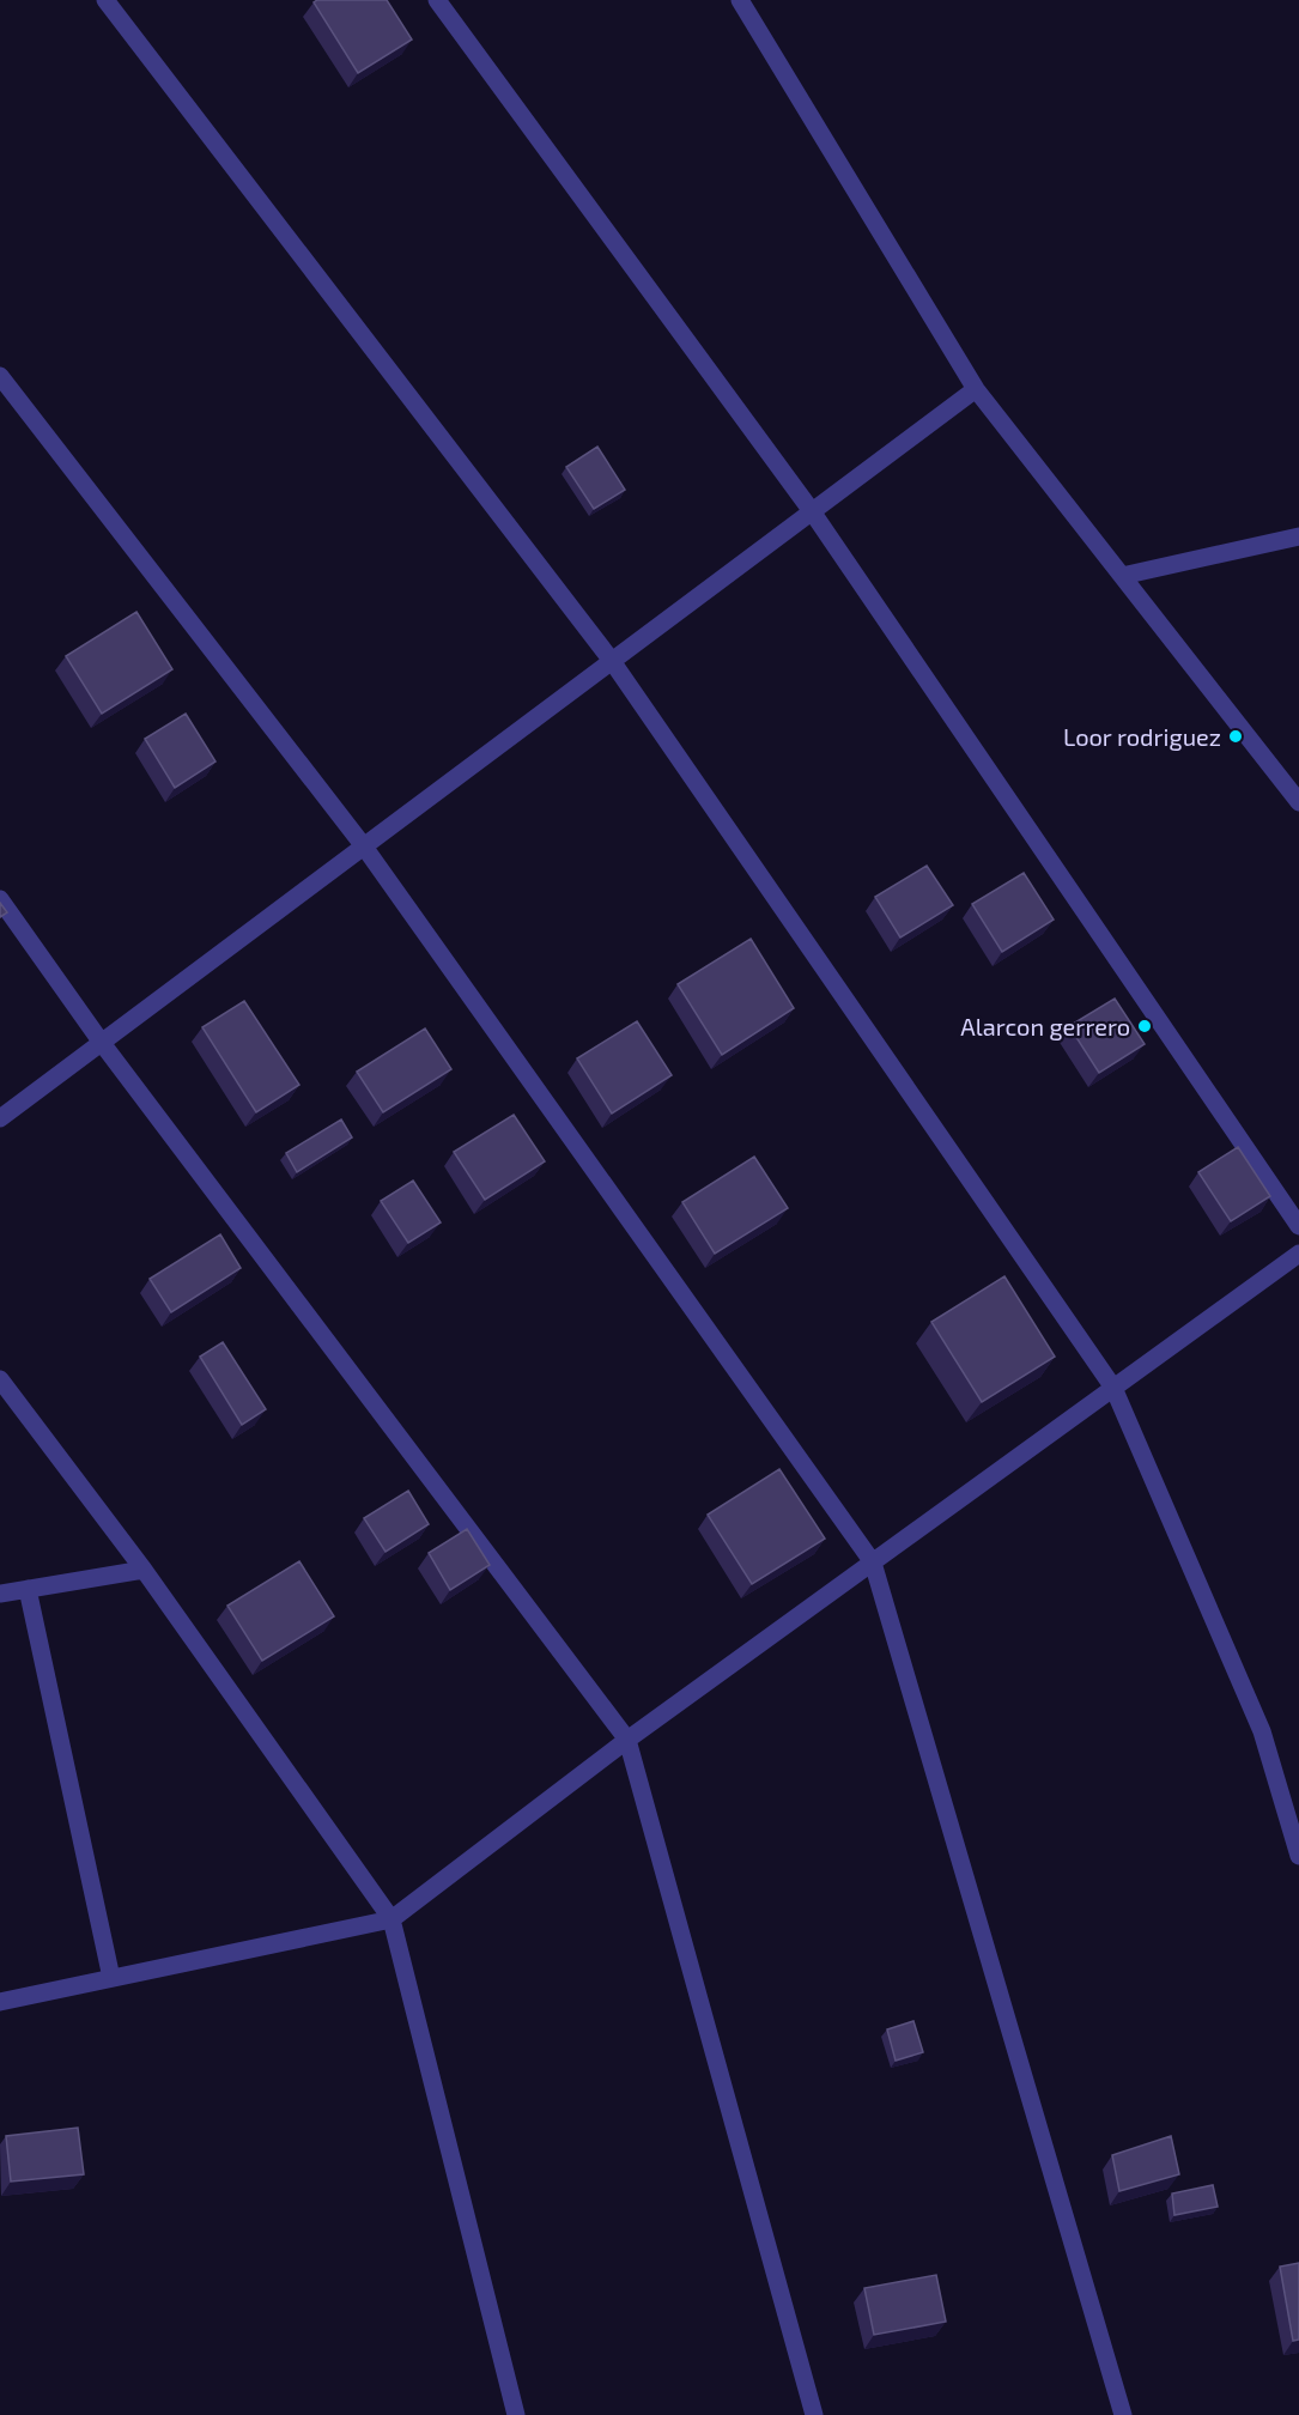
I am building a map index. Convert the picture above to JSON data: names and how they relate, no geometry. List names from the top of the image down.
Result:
{
  "places": ["Loor rodriguez", "Alarcon gerrero"]
}
